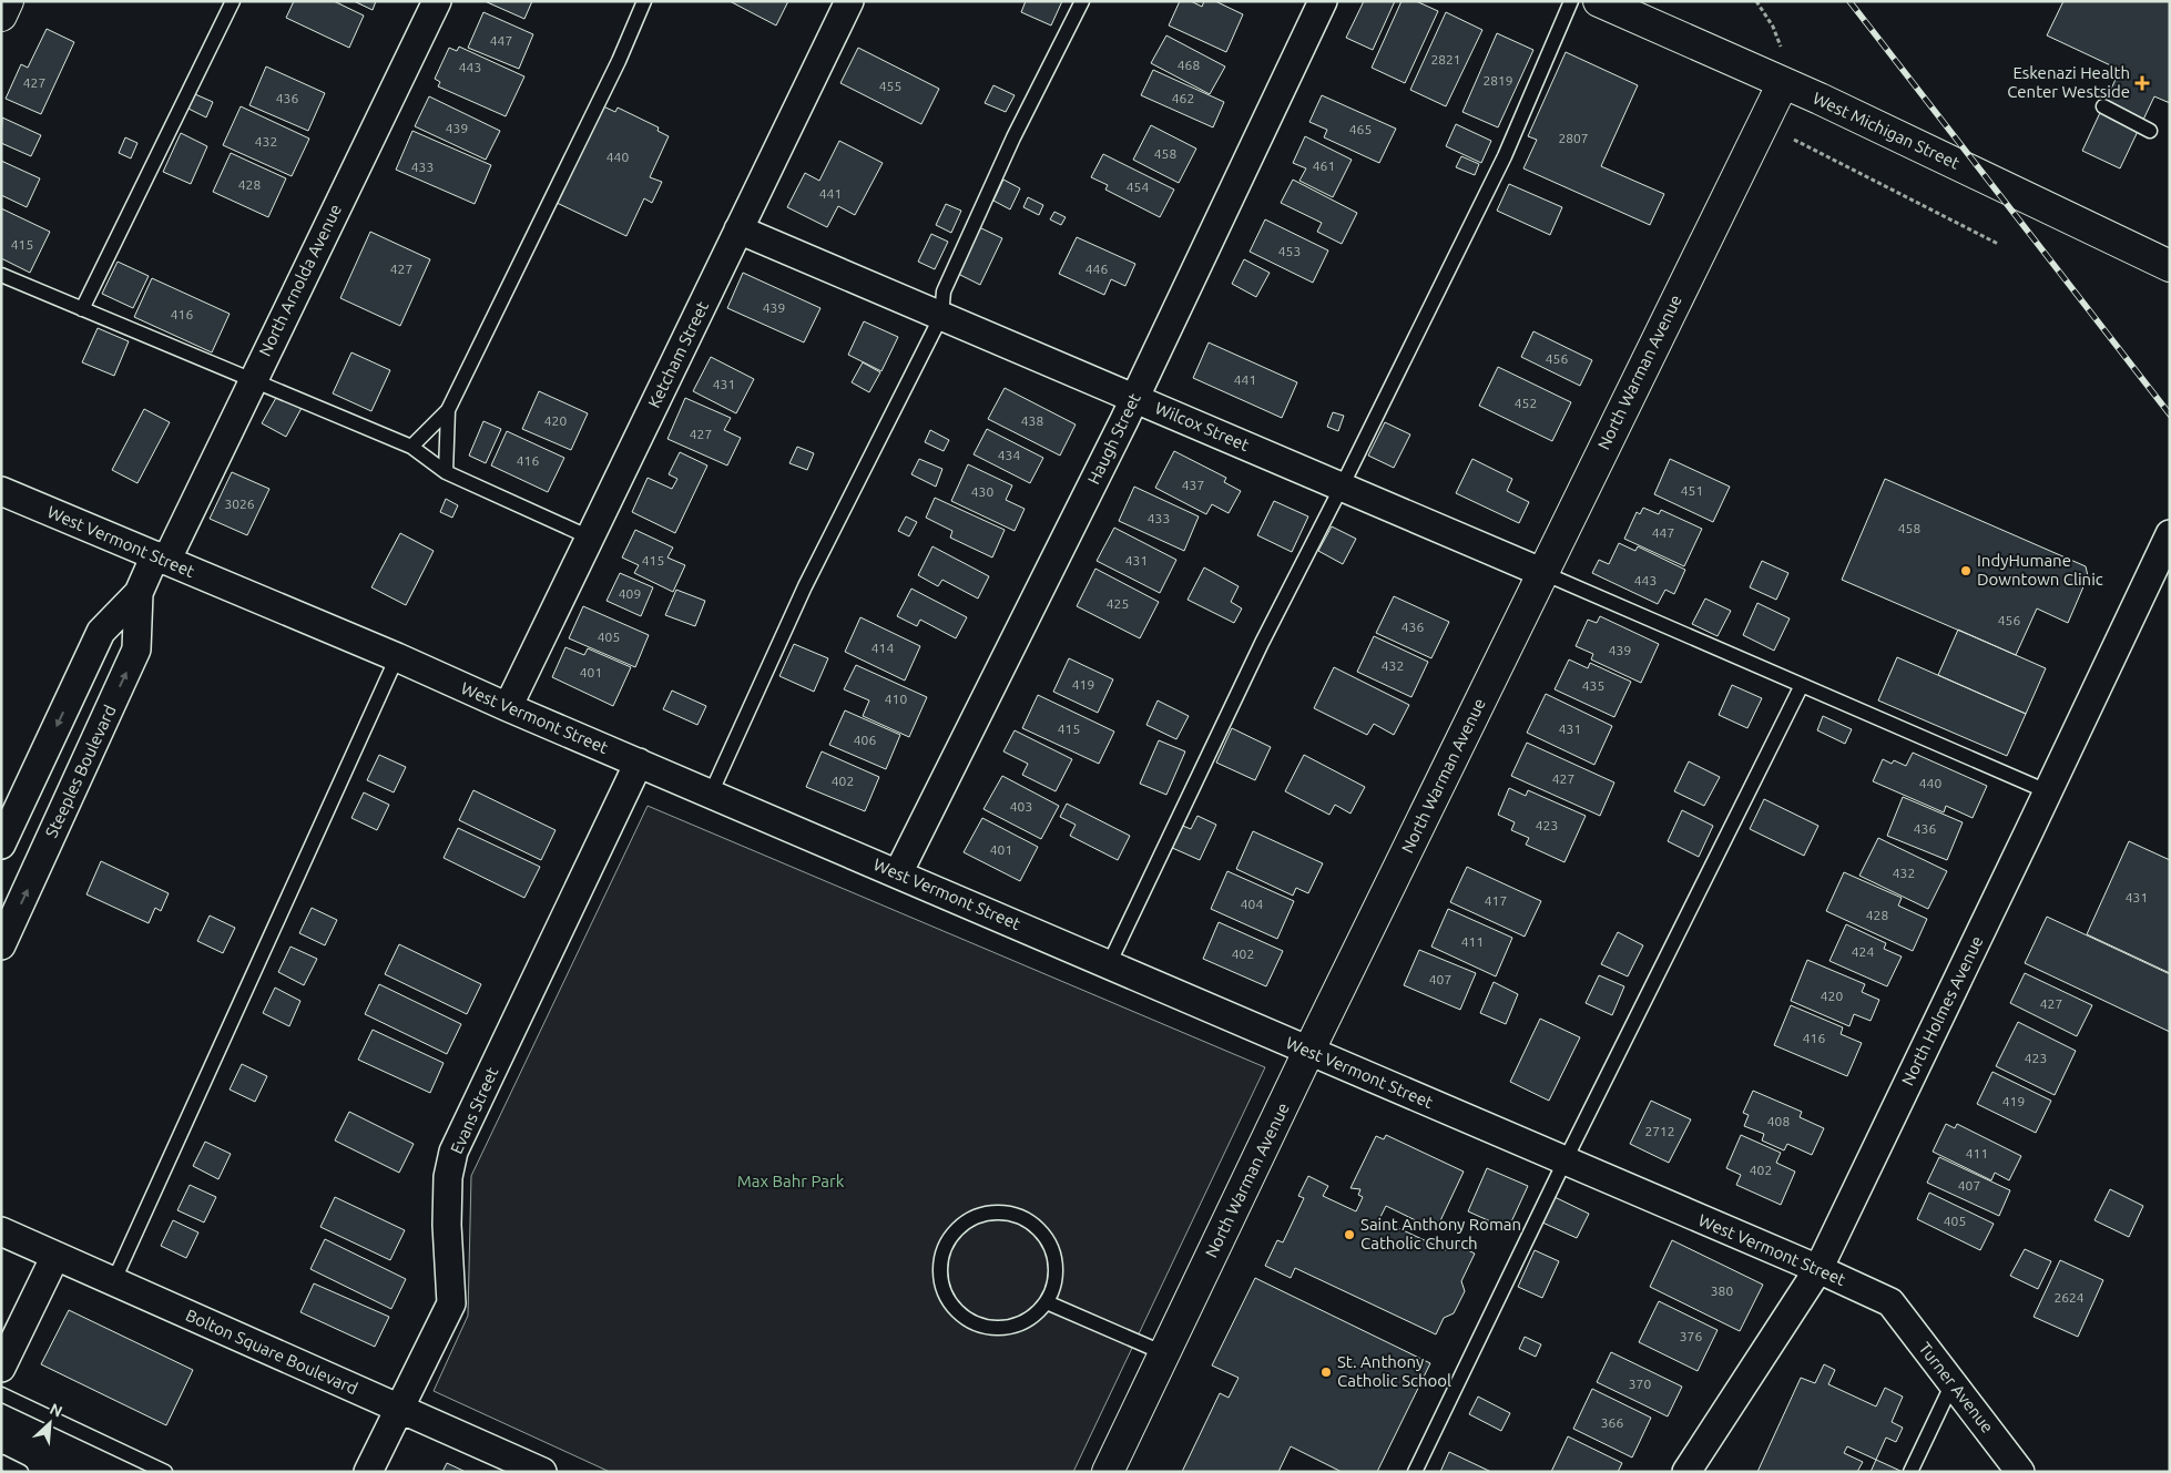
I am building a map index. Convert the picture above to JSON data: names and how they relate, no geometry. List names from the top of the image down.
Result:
{
  "streets": {
    "street": [
      "West Michigan Street",
      "North Arnolda Avenue",
      "Ketcham Street",
      "North Warman Avenue",
      "Wilcox Street",
      "Haugh Street",
      "West Vermont Street",
      "Steeples Boulevard",
      "North Holmes Avenue",
      "Evans Street",
      "Bolton Square Boulevard",
      "Turner Avenue"
    ]
  },
  "crossings": [
    ["West Michigan Street", "North Warman Avenue"],
    ["North Arnolda Avenue", "West Vermont Street"],
    ["North Arnolda Avenue", "Steeples Boulevard"],
    ["Ketcham Street", "Wilcox Street"],
    ["Ketcham Street", "West Vermont Street"],
    ["North Warman Avenue", "Wilcox Street"],
    ["North Warman Avenue", "West Vermont Street"],
    ["Wilcox Street", "Haugh Street"],
    ["Haugh Street", "West Vermont Street"],
    ["West Vermont Street", "Steeples Boulevard"],
    ["West Vermont Street", "North Holmes Avenue"],
    ["West Vermont Street", "Evans Street"],
    ["West Vermont Street", "Turner Avenue"],
    ["Evans Street", "Bolton Square Boulevard"]
  ],
  "parks": ["Max Bahr Park"],
  "places": {
    "health": ["Eskenazi Health Center Westside"],
    "other": ["IndyHumane Downtown Clinic", "Saint Anthony Roman Catholic Church", "St. Anthony Catholic School"]
  },
  "house_numbers": [
    "447",
    "2821",
    "468",
    "443",
    "2819",
    "427",
    "455",
    "436",
    "462",
    "439",
    "465",
    "2807",
    "432",
    "458",
    "440",
    "461",
    "433",
    "428",
    "454",
    "441",
    "415",
    "453",
    "427",
    "446",
    "439",
    "416",
    "456",
    "441",
    "431",
    "452",
    "420",
    "438",
    "427",
    "434",
    "416",
    "437",
    "451",
    "430",
    "3026",
    "433",
    "458",
    "447",
    "415",
    "431",
    "443",
    "409",
    "425",
    "456",
    "436",
    "405",
    "414",
    "439",
    "432",
    "401",
    "419",
    "435",
    "410",
    "415",
    "431",
    "406",
    "427",
    "402",
    "440",
    "403",
    "423",
    "436",
    "401",
    "432",
    "431",
    "417",
    "404",
    "428",
    "411",
    "424",
    "402",
    "407",
    "420",
    "427",
    "416",
    "423",
    "419",
    "408",
    "2712",
    "411",
    "402",
    "407",
    "405",
    "380",
    "2624",
    "376",
    "370",
    "366"
  ],
  "north": "top right"
}
